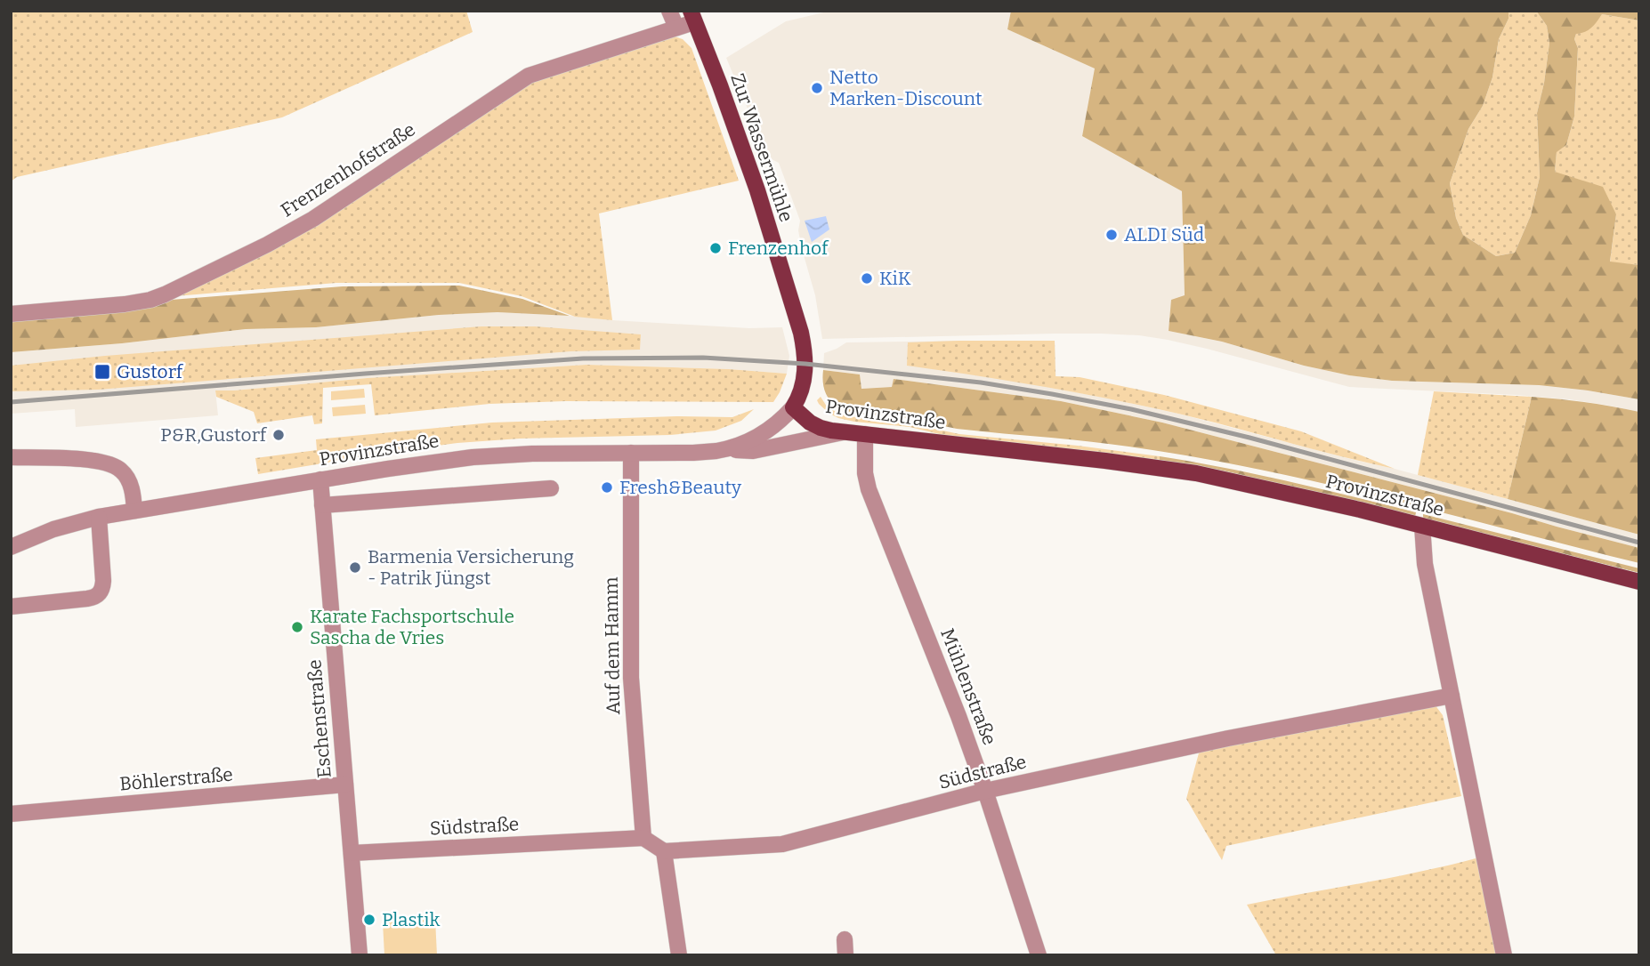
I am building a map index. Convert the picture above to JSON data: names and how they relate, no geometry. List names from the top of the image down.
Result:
{
  "streets": {
    "main road": ["Zur Wassermühle", "Provinzstraße"],
    "street": [
      "Frenzenhofstraße",
      "Auf dem Hamm",
      "Mühlenstraße",
      "Eschenstraße",
      "Südstraße",
      "Böhlerstraße"
    ]
  },
  "crossings": [
    ["Zur Wassermühle", "Frenzenhofstraße"],
    ["Zur Wassermühle", "Provinzstraße"],
    ["Provinzstraße", "Auf dem Hamm"],
    ["Provinzstraße", "Mühlenstraße"],
    ["Provinzstraße", "Eschenstraße"],
    ["Auf dem Hamm", "Südstraße"],
    ["Mühlenstraße", "Südstraße"],
    ["Eschenstraße", "Südstraße"],
    ["Eschenstraße", "Böhlerstraße"]
  ],
  "places": {
    "other": [
      "Netto Marken-Discount",
      "ALDI Süd",
      "Frenzenhof",
      "KiK",
      "P&R,Gustorf",
      "Fresh&Beauty",
      "Barmenia Versicherung - Patrik Jüngst",
      "Karate Fachsportschule Sascha de Vries",
      "Plastik"
    ],
    "transit": ["Gustorf"]
  }
}
